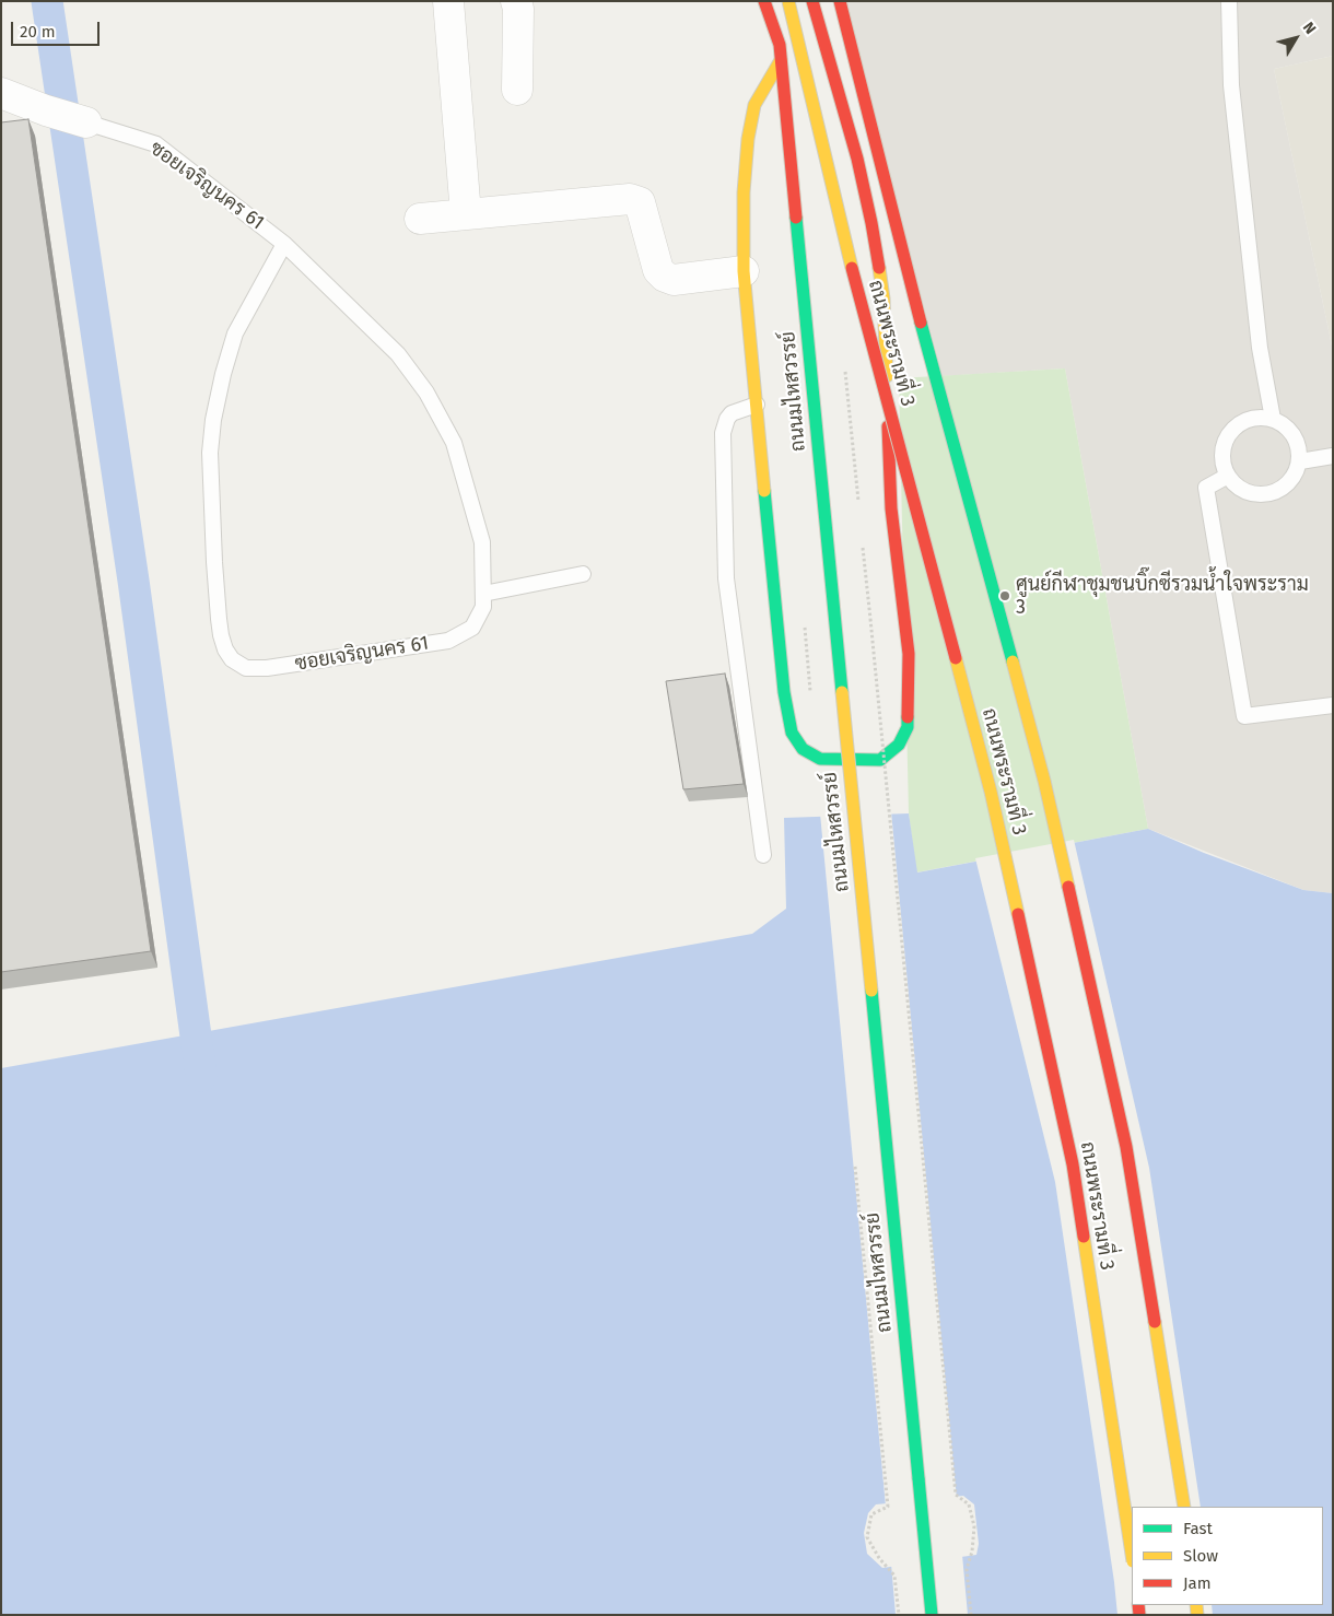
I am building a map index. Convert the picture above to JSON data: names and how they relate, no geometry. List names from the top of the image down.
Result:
{
  "streets": {
    "main road": ["ถนนพระรามที่ 3", "ถนนมไหสวรรย์"],
    "street": ["ซอยเจริญนคร 61"]
  },
  "crossings": [
    ["ถนนพระรามที่ 3", "ถนนมไหสวรรย์"]
  ],
  "places": ["ศูนย์กีฬาชุมชนบิ๊กซีรวมน้ำใจพระราม 3"],
  "legend": ["Fast", "Slow", "Jam"],
  "scale_bar": "20 m",
  "north": "top right"
}
